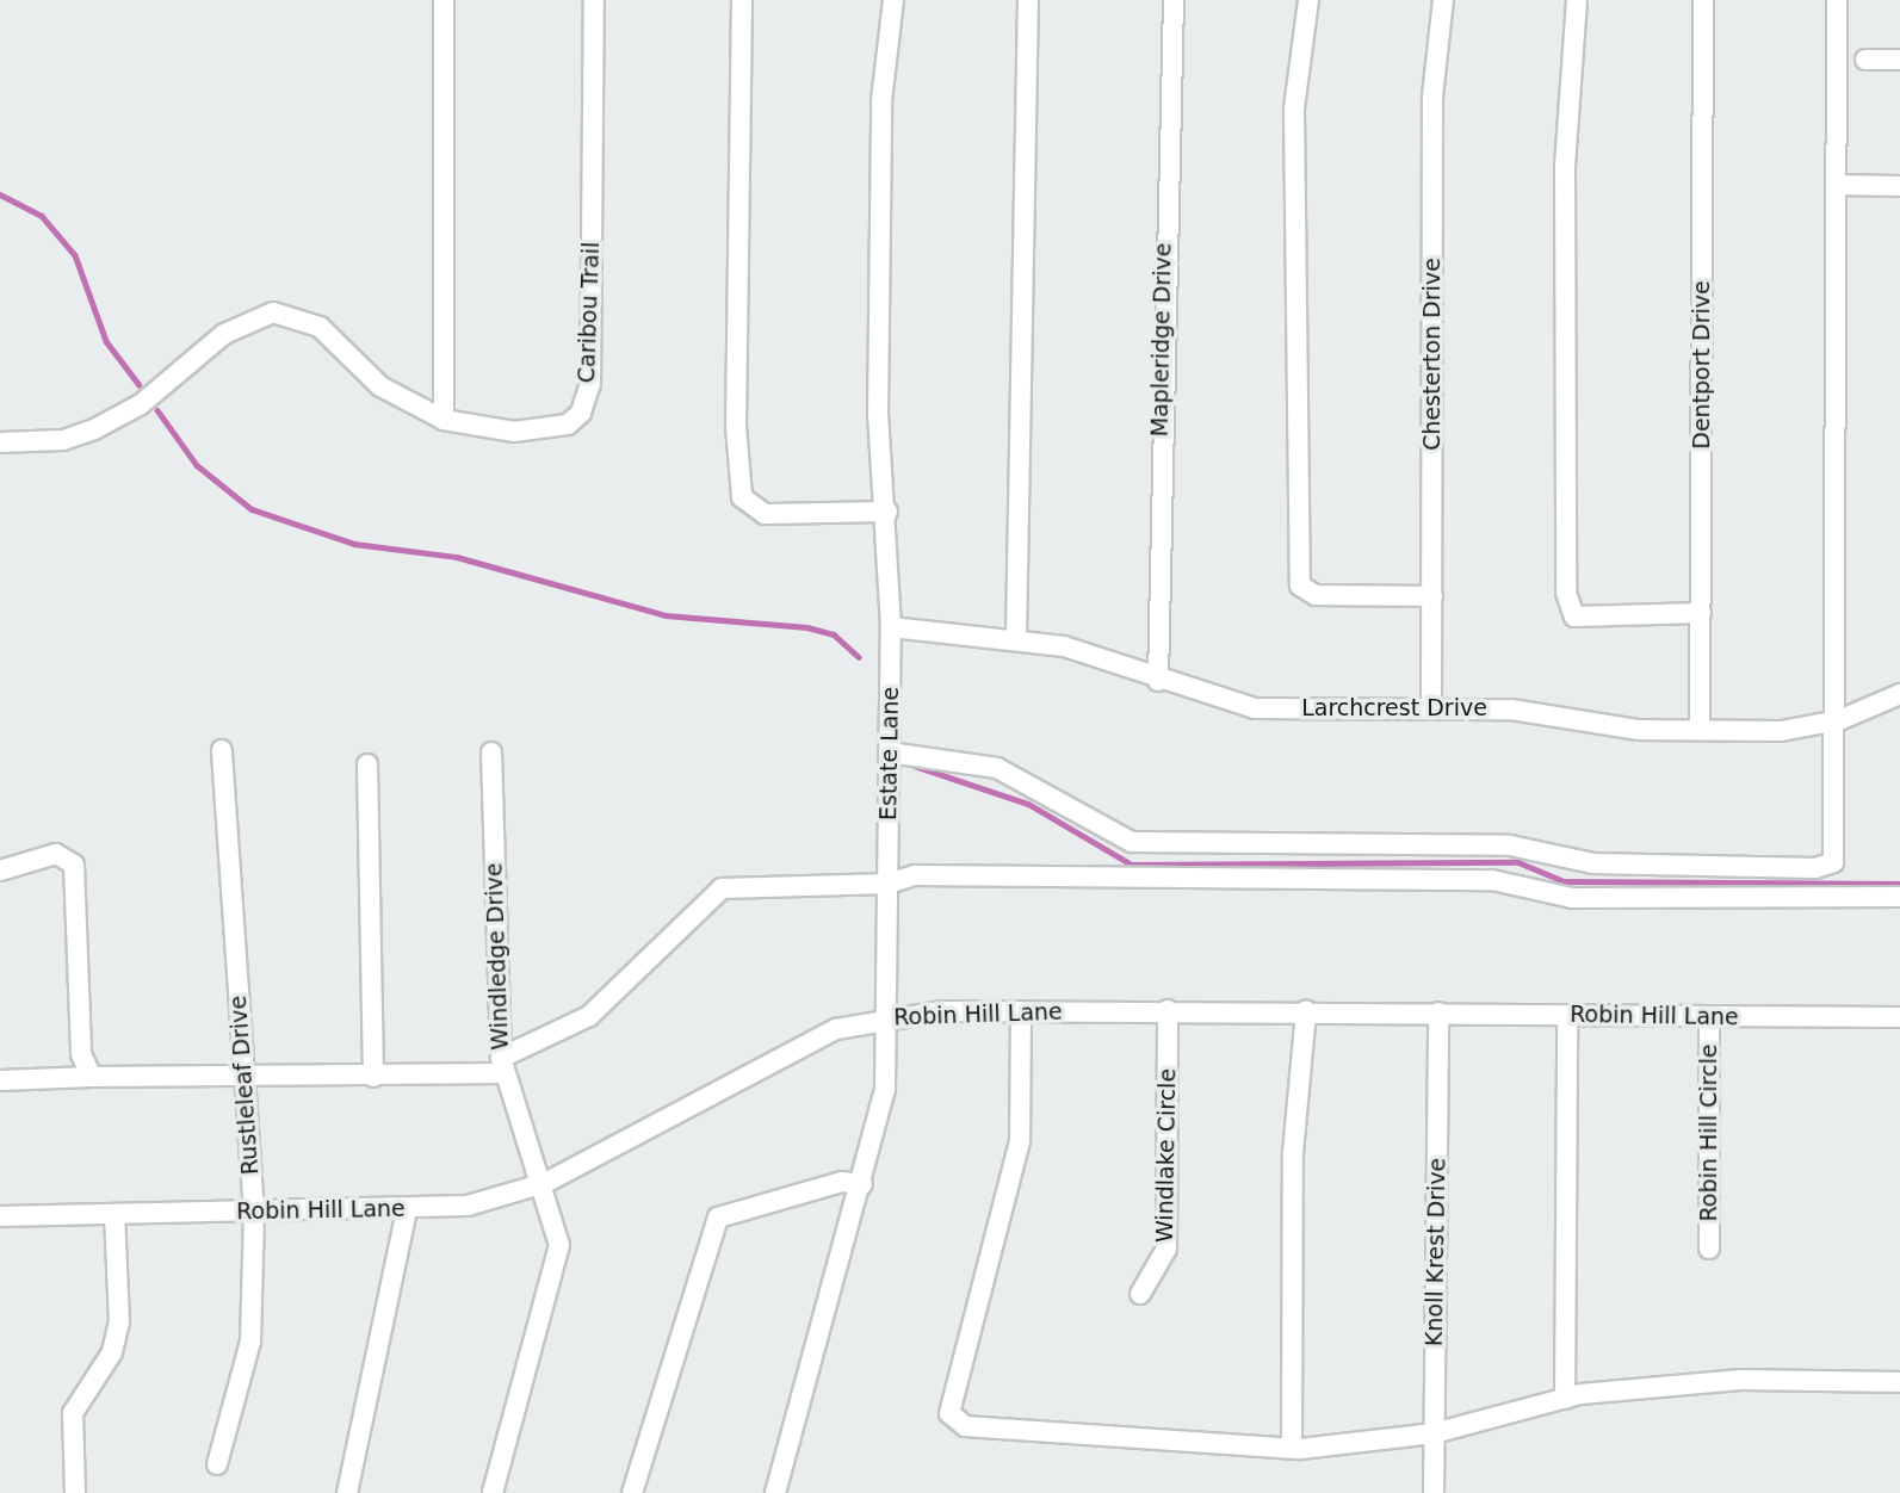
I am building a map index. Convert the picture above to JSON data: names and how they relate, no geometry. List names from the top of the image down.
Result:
{
  "streets": {
    "street": [
      "Caribou Trail",
      "Mapleridge Drive",
      "Chesterton Drive",
      "Dentport Drive",
      "Larchcrest Drive",
      "Estate Lane",
      "Windledge Drive",
      "Robin Hill Lane",
      "Rustleleaf Drive",
      "Robin Hill Circle",
      "Windlake Circle",
      "Knoll Krest Drive"
    ]
  },
  "crossings": [
    ["Mapleridge Drive", "Larchcrest Drive"],
    ["Chesterton Drive", "Larchcrest Drive"],
    ["Dentport Drive", "Larchcrest Drive"],
    ["Larchcrest Drive", "Estate Lane"],
    ["Estate Lane", "Robin Hill Lane"],
    ["Windledge Drive", "Robin Hill Lane"],
    ["Robin Hill Lane", "Rustleleaf Drive"],
    ["Robin Hill Lane", "Robin Hill Circle"],
    ["Robin Hill Lane", "Windlake Circle"],
    ["Robin Hill Lane", "Knoll Krest Drive"]
  ]
}
